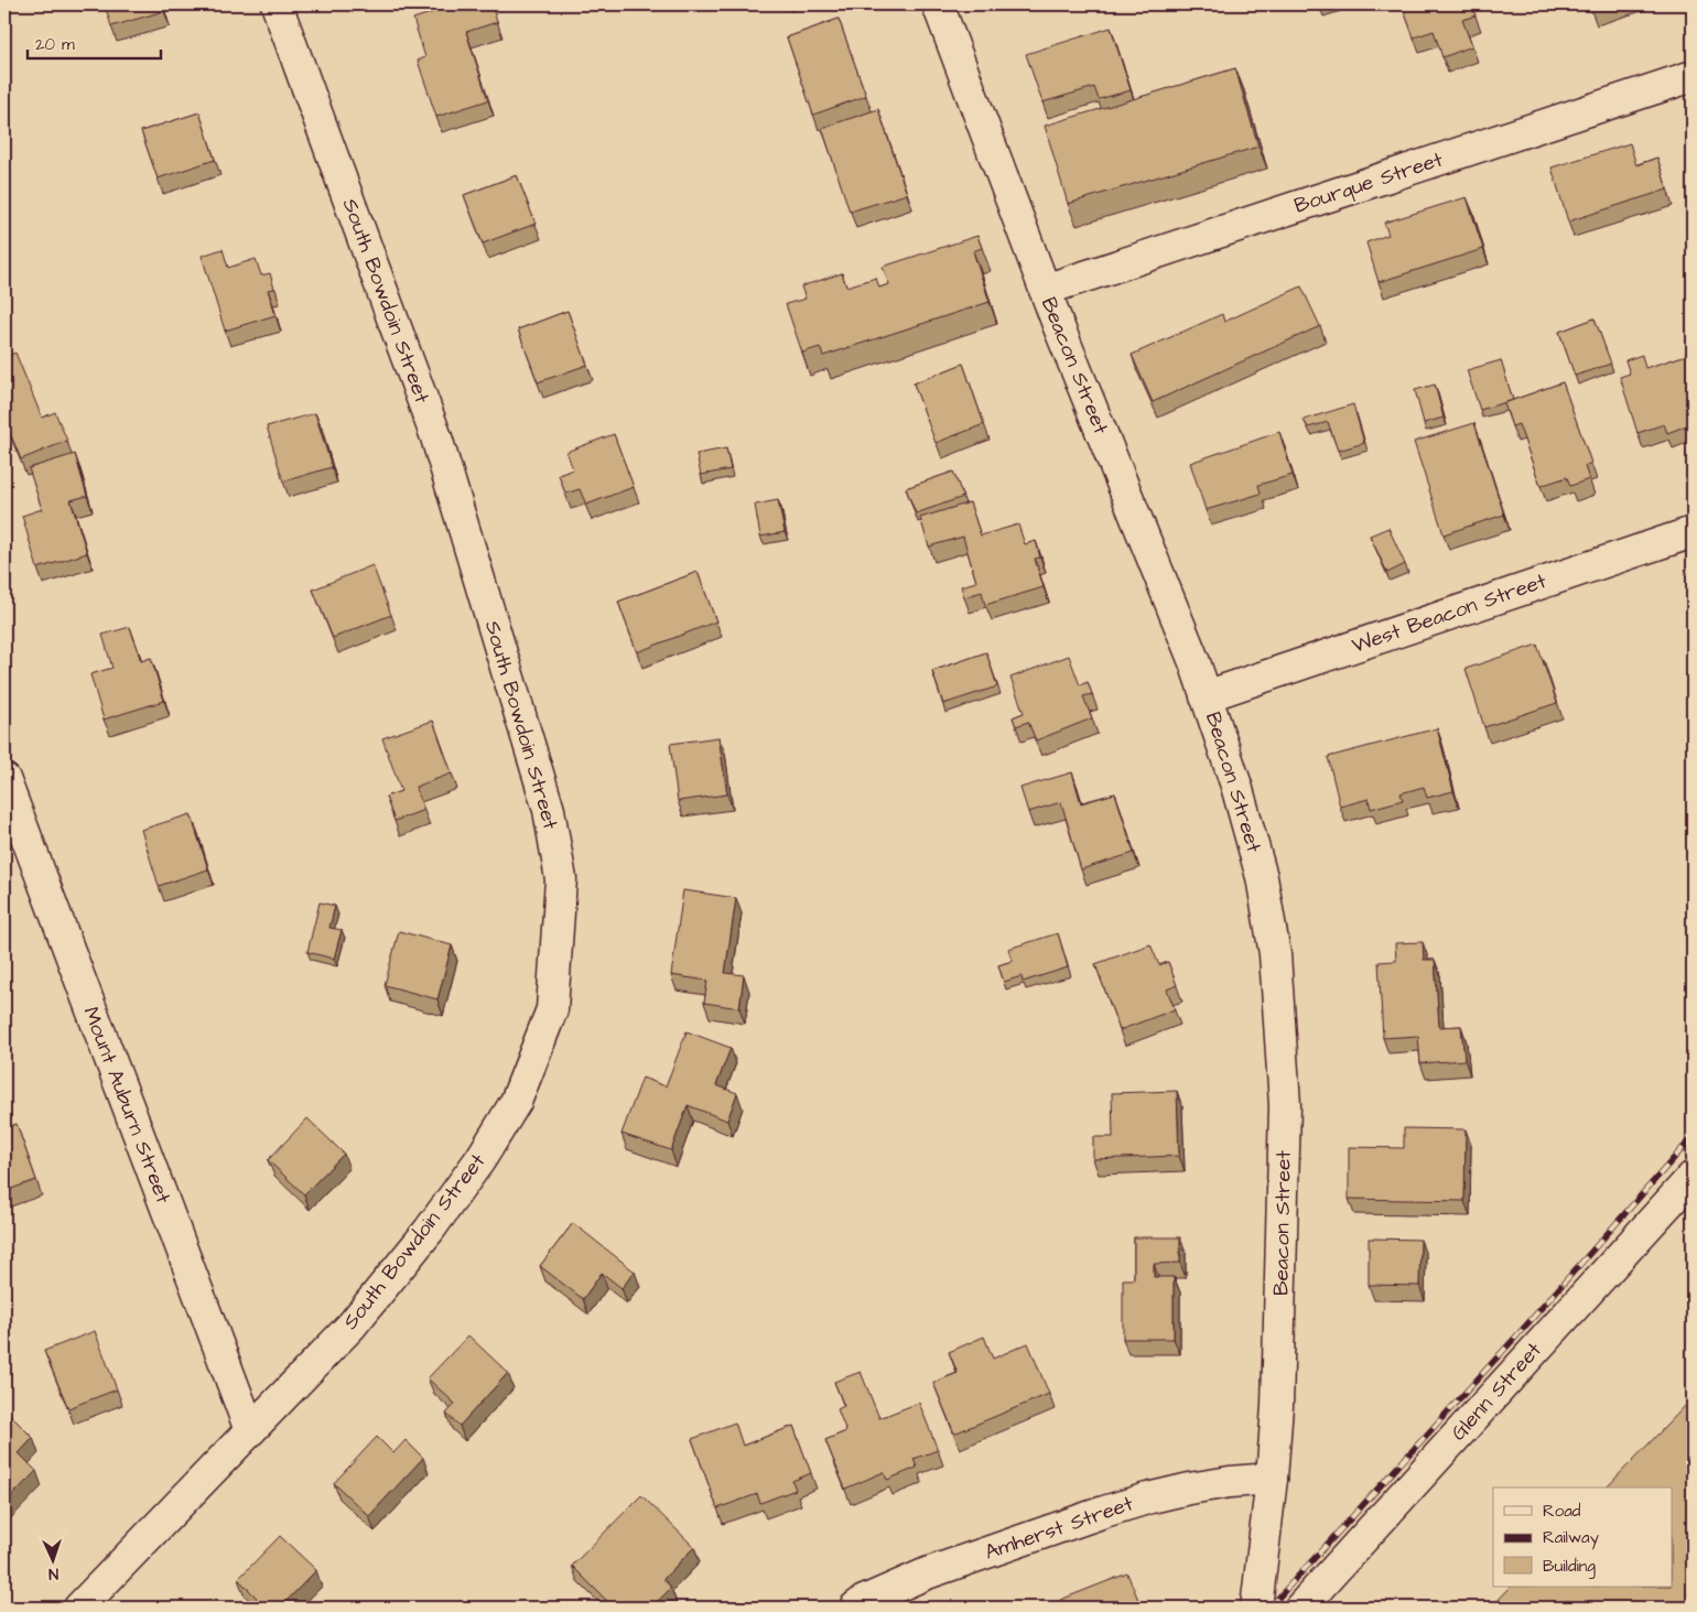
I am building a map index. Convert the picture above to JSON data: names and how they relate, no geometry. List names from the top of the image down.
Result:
{
  "streets": {
    "street": [
      "Bourque Street",
      "South Bowdoin Street",
      "Beacon Street",
      "West Beacon Street",
      "Mount Auburn Street",
      "Glenn Street",
      "Amherst Street"
    ]
  },
  "crossings": [
    ["Bourque Street", "Beacon Street"],
    ["South Bowdoin Street", "Mount Auburn Street"],
    ["Beacon Street", "West Beacon Street"],
    ["Beacon Street", "Amherst Street"]
  ],
  "legend": ["Road", "Railway", "Building"],
  "scale_bar": "20 m",
  "north": "bottom"
}
